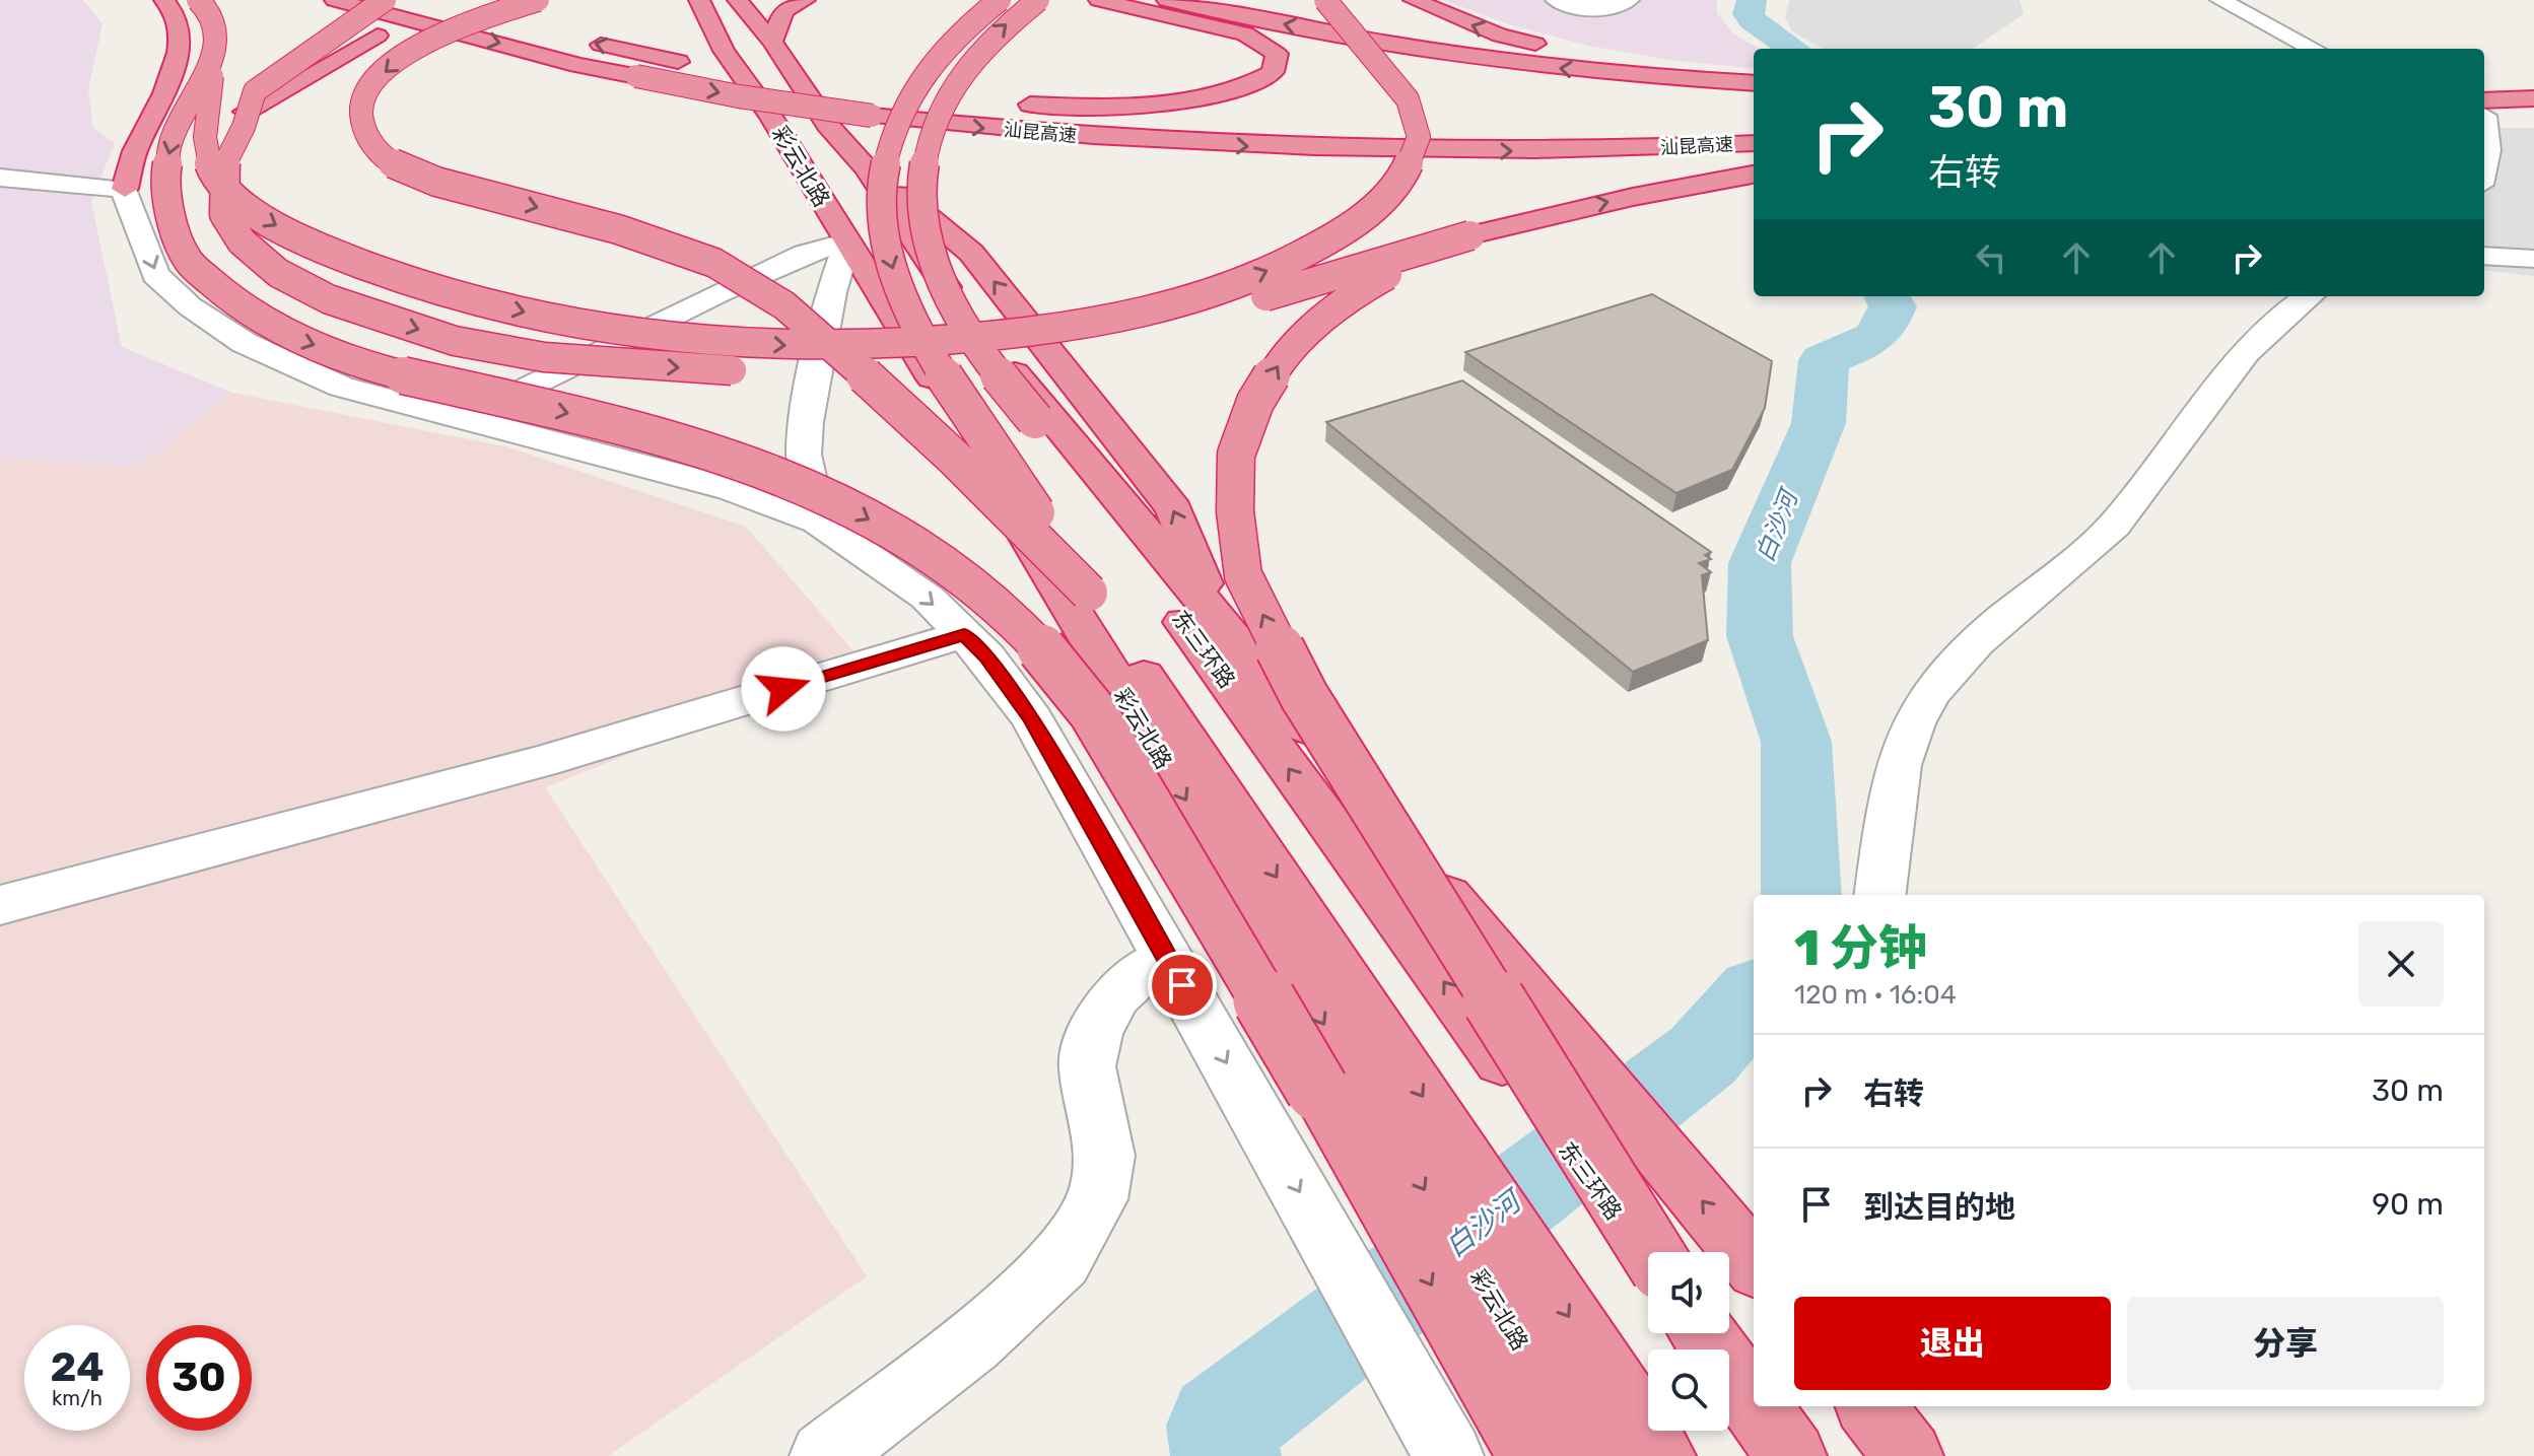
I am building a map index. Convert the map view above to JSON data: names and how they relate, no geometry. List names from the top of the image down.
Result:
{
  "streets": {
    "highway": ["汕昆高速", "彩云北路", "东三环路"]
  },
  "water": ["白沙河"],
  "page": {
    "turn": ["30 m", "右转"],
    "heading": ["1 分钟", "120 m · 16:04"],
    "list": [
      {
        "name": "右转",
        "value": "30 m"
      },
      {
        "name": "到达目的地",
        "value": "90 m"
      }
    ],
    "buttons": ["退出", "分享"],
    "speed": "24 km/h",
    "limit": "30"
  }
}
